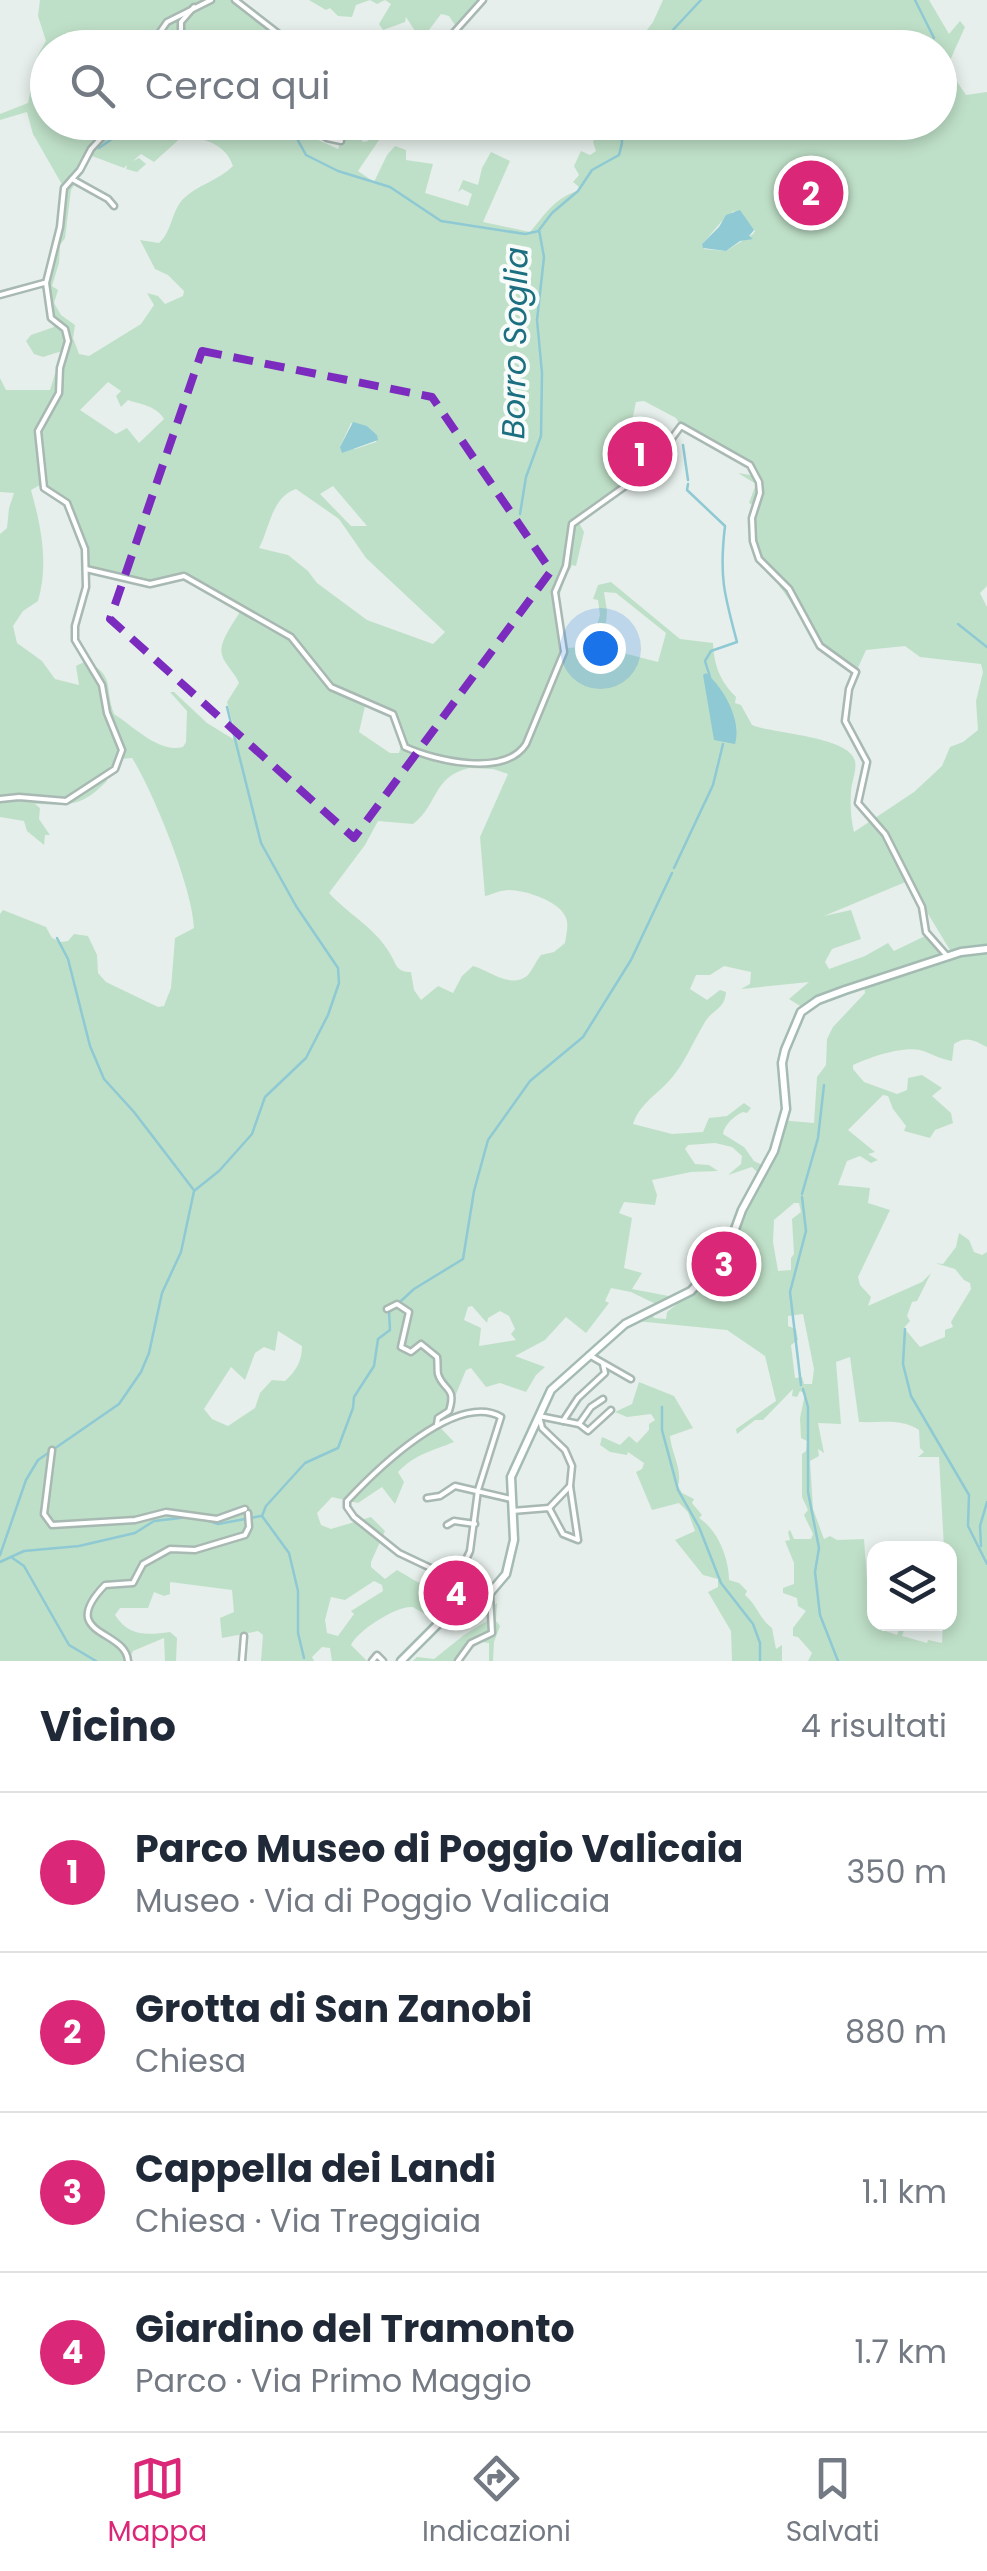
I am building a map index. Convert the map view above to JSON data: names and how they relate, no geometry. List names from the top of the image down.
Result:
{
  "water": ["Borro Soglia"],
  "page": {
    "search": "Cerca qui",
    "pins": [
      "2",
      "1",
      "3",
      "4"
    ],
    "heading": ["Vicino", "4 risultati"],
    "list": [
      {
        "mark": "1",
        "name": "Parco Museo di Poggio Valicaia",
        "note": "Museo · Via di Poggio Valicaia",
        "value": "350 m"
      },
      {
        "mark": "2",
        "name": "Grotta di San Zanobi",
        "note": "Chiesa",
        "value": "880 m"
      },
      {
        "mark": "3",
        "name": "Cappella dei Landi",
        "note": "Chiesa · Via Treggiaia",
        "value": "1.1 km"
      },
      {
        "mark": "4",
        "name": "Giardino del Tramonto",
        "note": "Parco · Via Primo Maggio",
        "value": "1.7 km"
      }
    ],
    "nav": ["Mappa", "Indicazioni", "Salvati"]
  }
}
